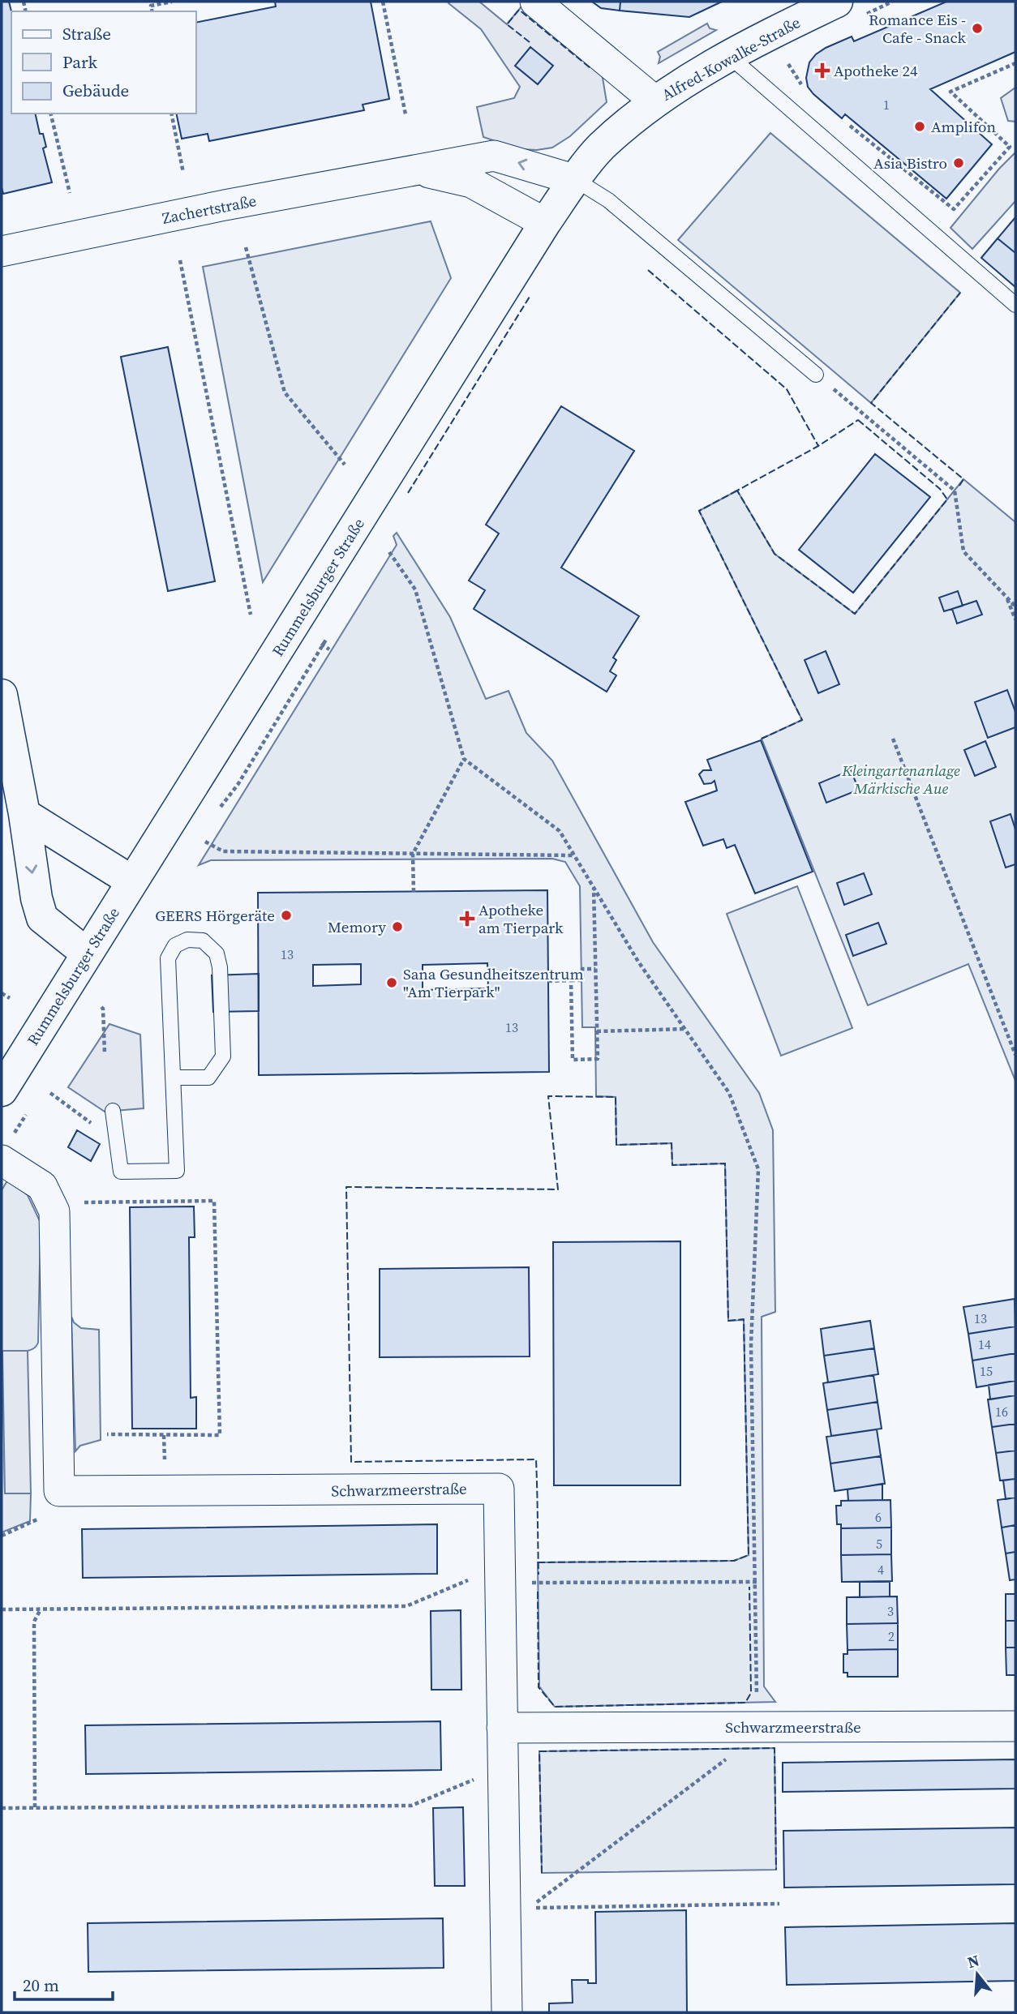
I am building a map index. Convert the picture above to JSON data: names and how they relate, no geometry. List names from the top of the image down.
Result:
{
  "streets": {
    "street": [
      "Alfred-Kowalke-Straße",
      "Zachertstraße",
      "Rummelsburger Straße",
      "Schwarzmeerstraße"
    ]
  },
  "crossings": [
    ["Alfred-Kowalke-Straße", "Rummelsburger Straße"],
    ["Zachertstraße", "Rummelsburger Straße"]
  ],
  "parks": ["Kleingartenanlage Märkische Aue"],
  "places": {
    "other": [
      "Romance Eis - Cafe - Snack",
      "Amplifon",
      "Asia Bistro",
      "GEERS Hörgeräte",
      "Memory",
      "Sana Gesundheitszentrum \"Am Tierpark\""
    ],
    "health": ["Apotheke 24", "Apotheke am Tierpark"]
  },
  "house_numbers": [
    "1",
    "13",
    "13",
    "13",
    "14",
    "15",
    "16",
    "6",
    "5",
    "4",
    "3",
    "2"
  ],
  "legend": ["Straße", "Park", "Gebäude"],
  "scale_bar": "20 m",
  "north": "top"
}
